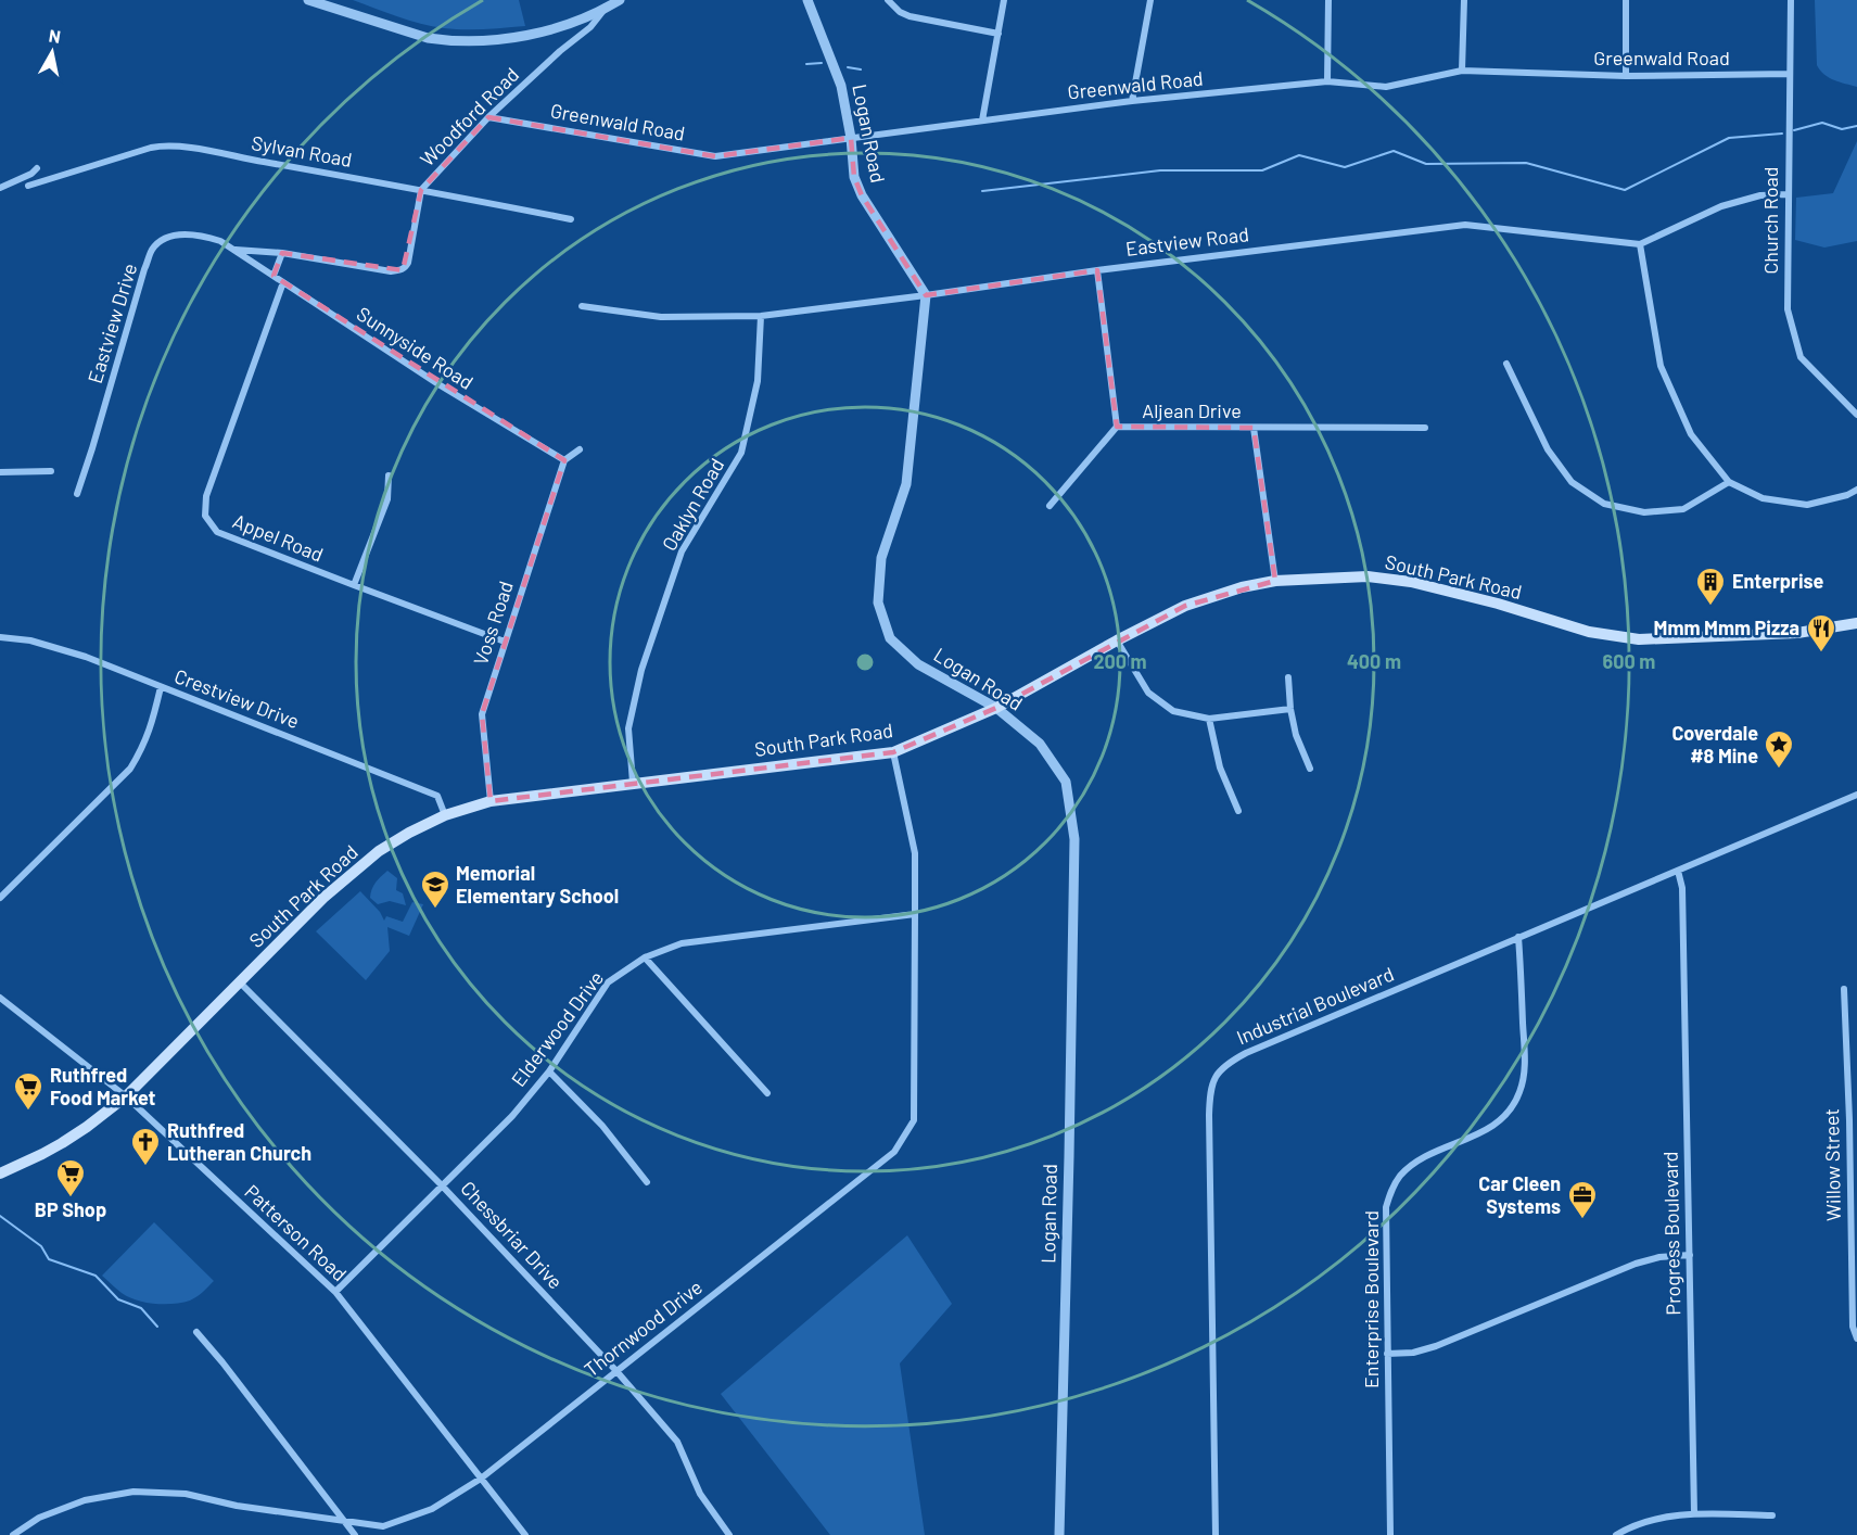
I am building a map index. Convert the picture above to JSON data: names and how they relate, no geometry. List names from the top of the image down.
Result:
{
  "streets": {
    "main road": ["South Park Road"],
    "street": [
      "Greenwald Road",
      "Woodford Road",
      "Logan Road",
      "Sylvan Road",
      "Church Road",
      "Eastview Road",
      "Eastview Drive",
      "Sunnyside Road",
      "Aljean Drive",
      "Oaklyn Road",
      "Appel Road",
      "Voss Road",
      "Crestview Drive",
      "Industrial Boulevard",
      "Elderwood Drive",
      "Willow Street",
      "Patterson Road",
      "Progress Boulevard",
      "Chessbriar Drive",
      "Enterprise Boulevard",
      "Thornwood Drive"
    ]
  },
  "crossings": [
    ["Greenwald Road", "Woodford Road"],
    ["Greenwald Road", "Logan Road"],
    ["Greenwald Road", "Church Road"],
    ["Woodford Road", "Sylvan Road"],
    ["Logan Road", "Eastview Road"],
    ["Logan Road", "South Park Road"],
    ["Eastview Road", "Aljean Drive"],
    ["Eastview Road", "Oaklyn Road"],
    ["Eastview Drive", "Sunnyside Road"],
    ["Sunnyside Road", "Appel Road"],
    ["Sunnyside Road", "Voss Road"],
    ["Oaklyn Road", "South Park Road"],
    ["Appel Road", "Voss Road"],
    ["South Park Road", "Voss Road"],
    ["South Park Road", "Crestview Drive"],
    ["South Park Road", "Patterson Road"],
    ["South Park Road", "Chessbriar Drive"],
    ["South Park Road", "Thornwood Drive"],
    ["Industrial Boulevard", "Progress Boulevard"],
    ["Industrial Boulevard", "Enterprise Boulevard"],
    ["Elderwood Drive", "Patterson Road"],
    ["Elderwood Drive", "Chessbriar Drive"],
    ["Elderwood Drive", "Thornwood Drive"],
    ["Patterson Road", "Thornwood Drive"],
    ["Chessbriar Drive", "Thornwood Drive"]
  ],
  "places": {
    "building": ["Enterprise"],
    "restaurant": ["Mmm Mmm Pizza"],
    "place": ["Coverdale #8 Mine"],
    "school or university": ["Memorial Elementary School"],
    "supermarket": ["Ruthfred Food Market", "BP Shop"],
    "church": ["Ruthfred Lutheran Church"],
    "office": ["Car Cleen Systems"]
  },
  "north": "top",
  "rings": ["200 m", "400 m", "600 m"]
}
